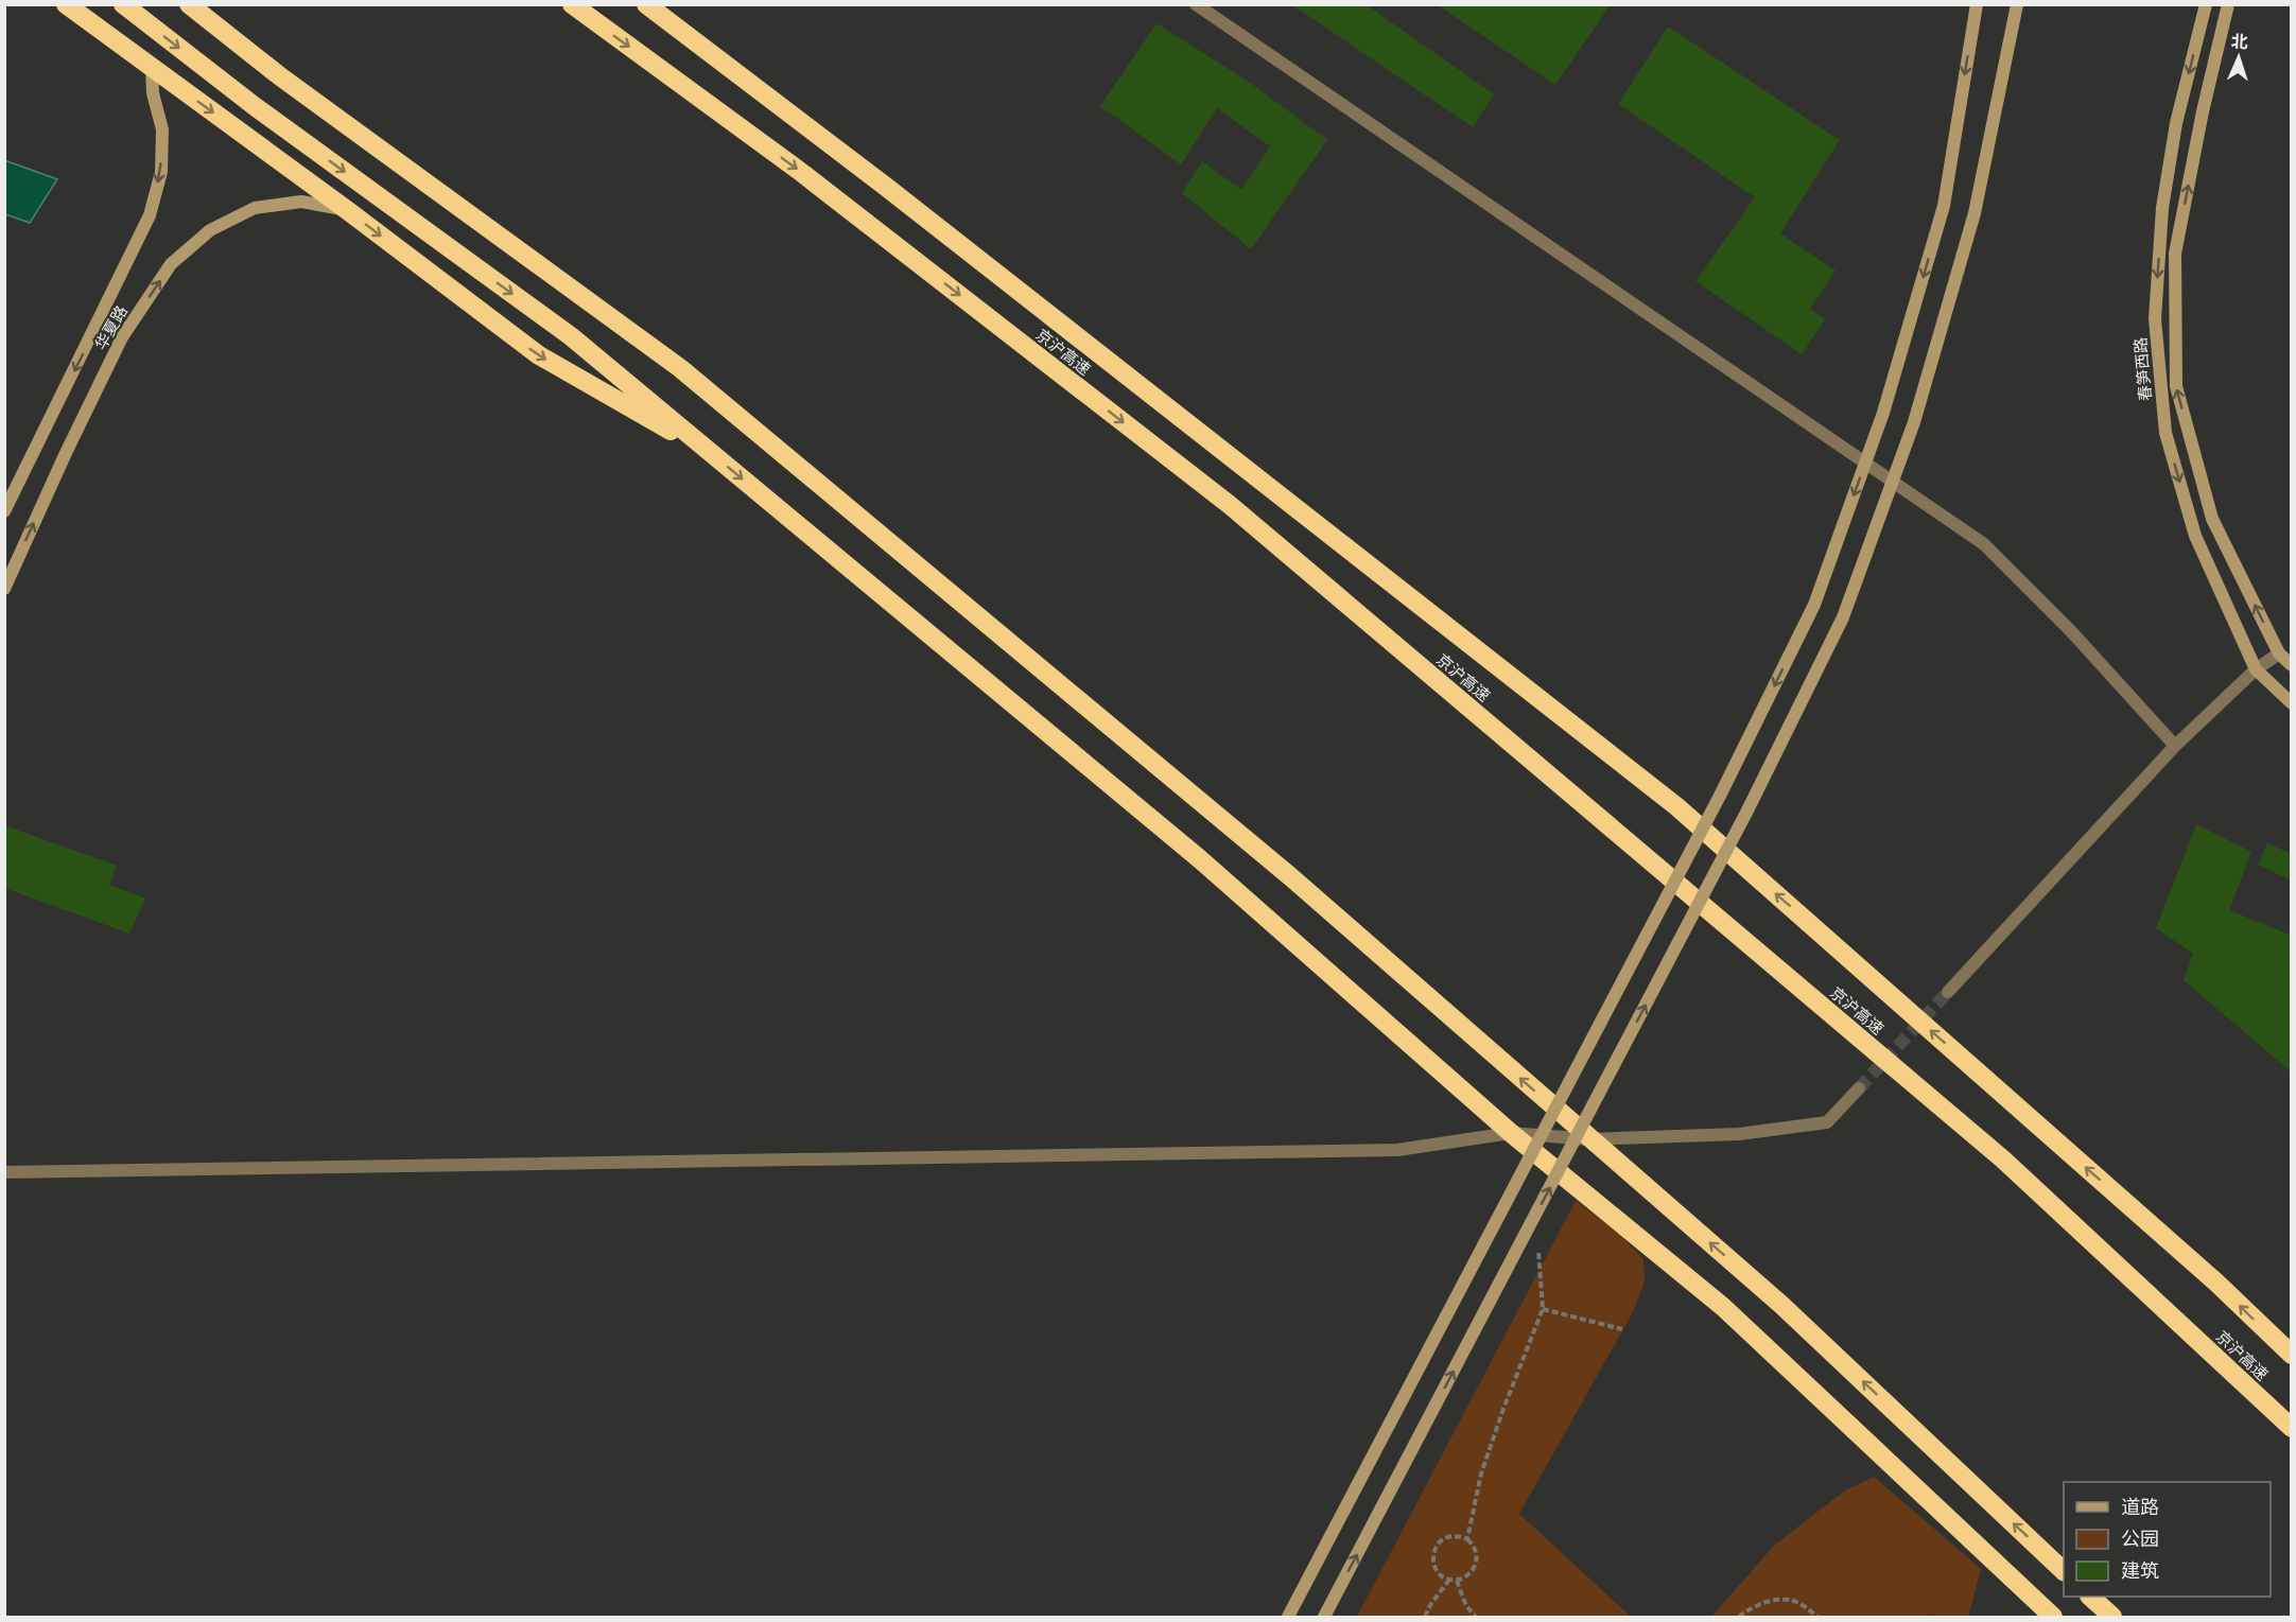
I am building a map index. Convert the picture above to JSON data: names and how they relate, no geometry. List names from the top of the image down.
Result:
{
  "streets": {
    "highway": ["京沪高速"],
    "main road": ["华夏路", "春笋西路"]
  },
  "legend": ["道路", "公园", "建筑"],
  "north": "top"
}
